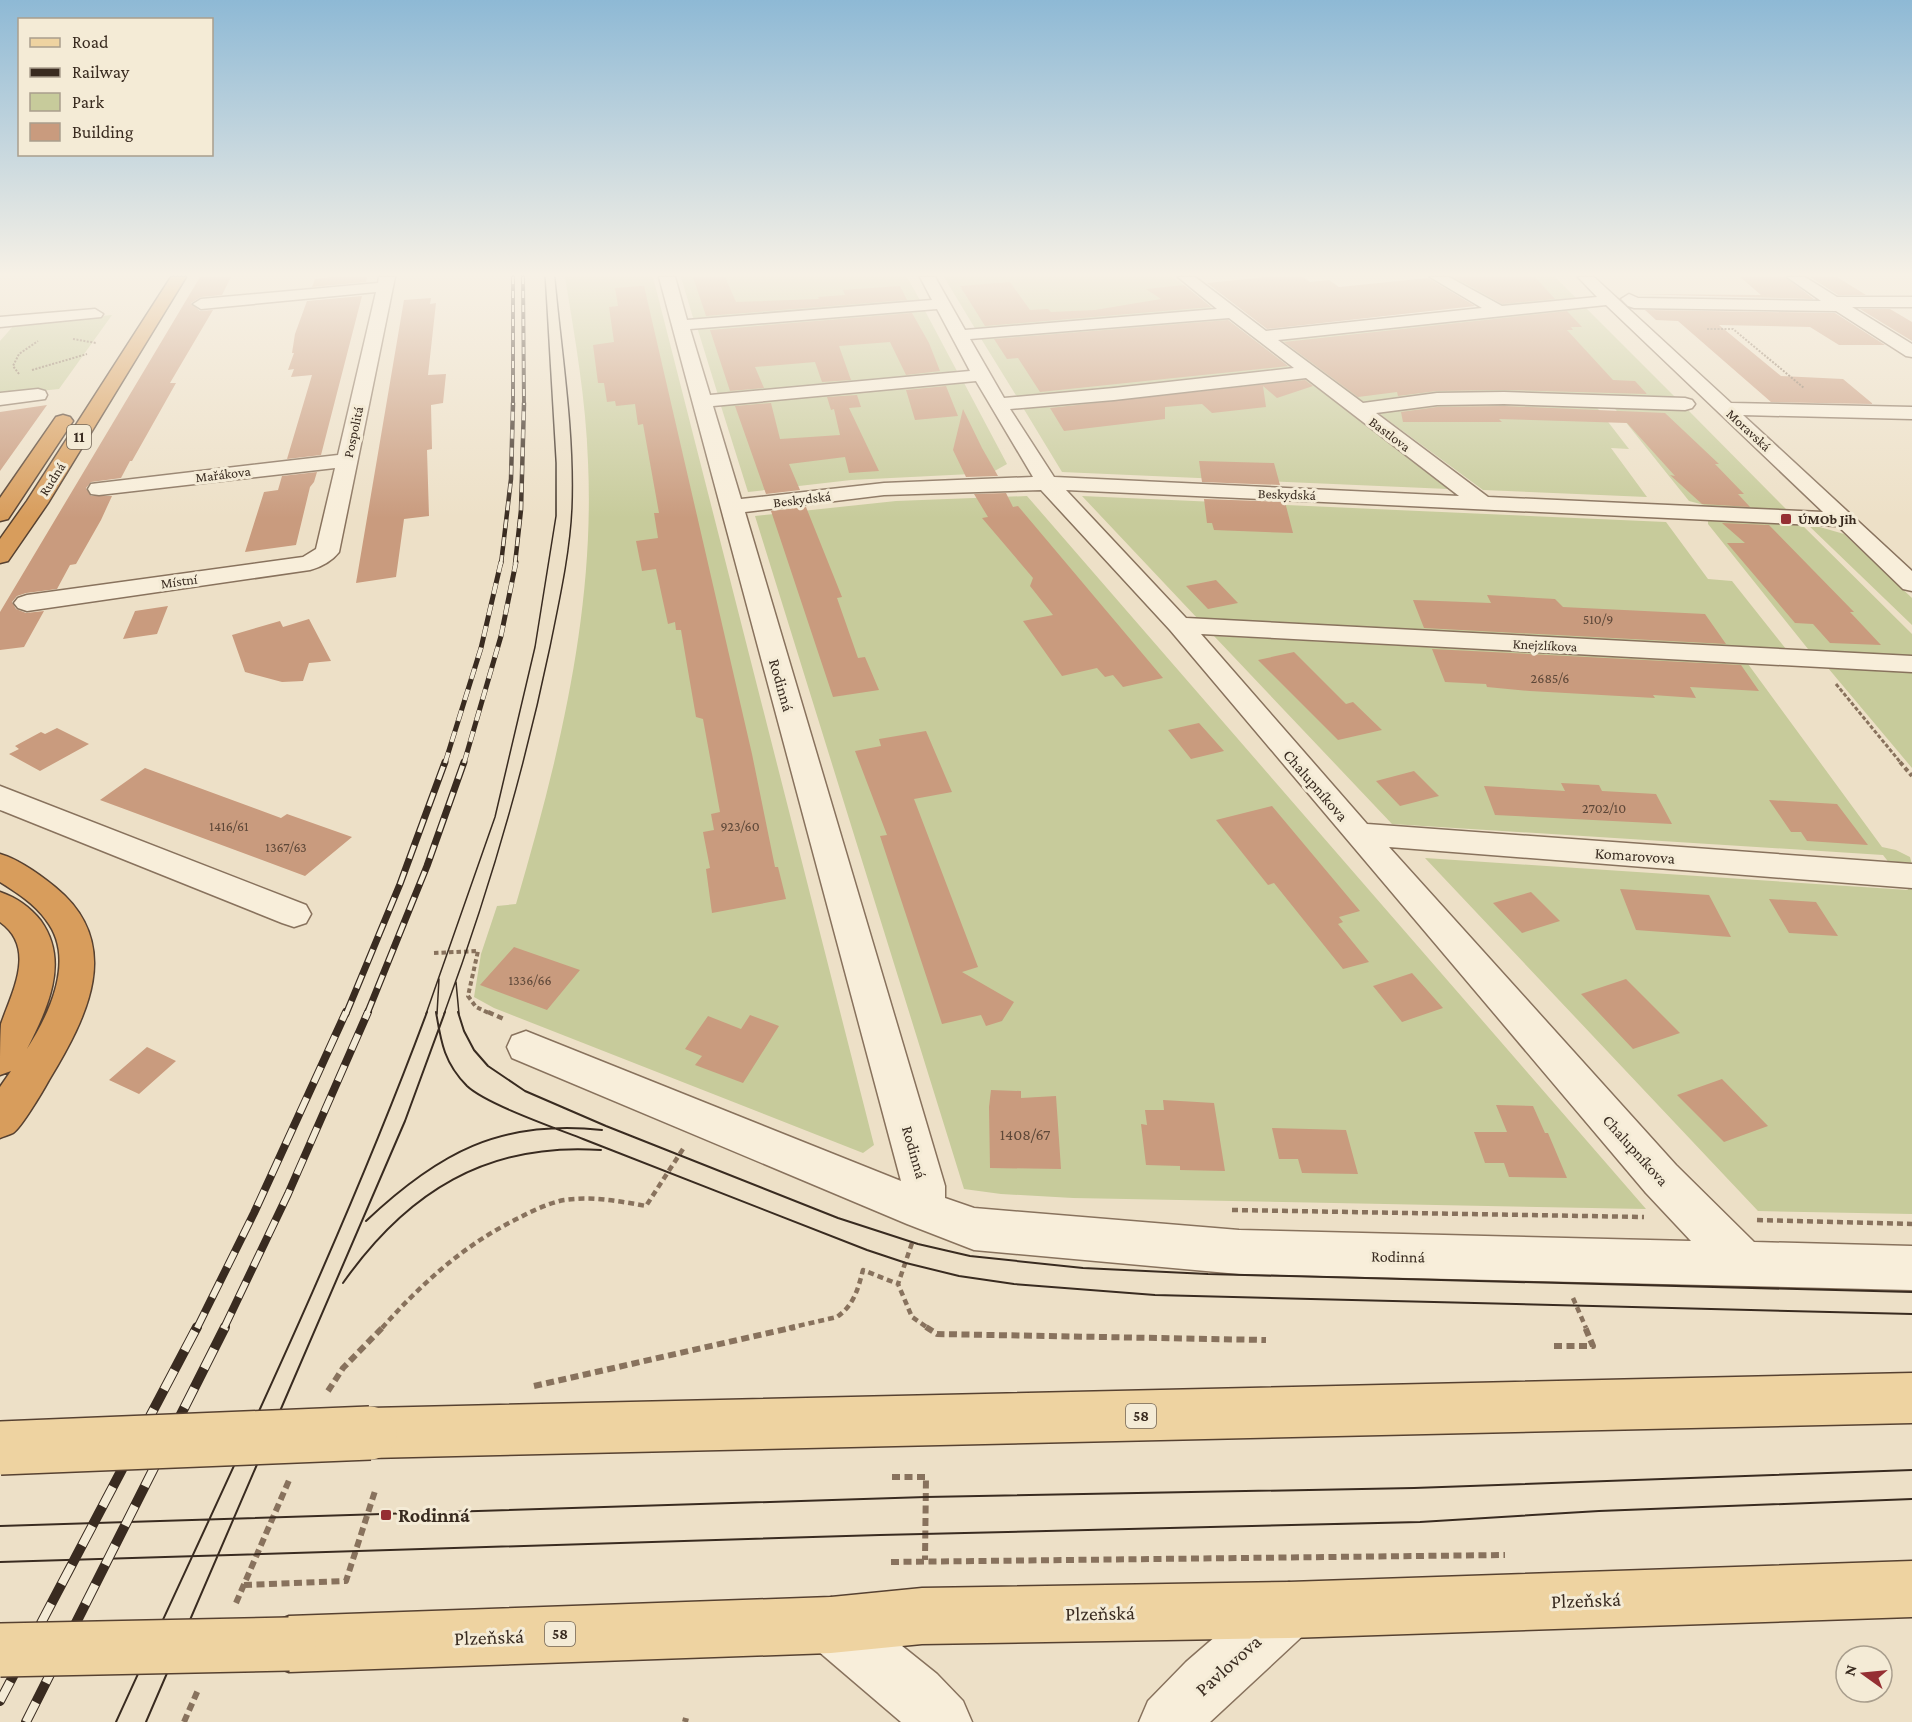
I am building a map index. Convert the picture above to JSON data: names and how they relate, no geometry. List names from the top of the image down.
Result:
{
  "streets": {
    "highway": ["11", "Rudná"],
    "main road": ["58", "Plzeňská"],
    "street": [
      "Moravská",
      "Pospolitá",
      "Bastlova",
      "Mařákova",
      "Beskydská",
      "Místní",
      "Knejzlíkova",
      "Rodinná",
      "Chalupníkova",
      "Komarovova",
      "Pavlovova"
    ]
  },
  "crossings": [
    ["Moravská", "Beskydská"],
    ["Pospolitá", "Mařákova"],
    ["Pospolitá", "Místní"],
    ["Bastlova", "Beskydská"],
    ["Beskydská", "Rodinná"],
    ["Beskydská", "Chalupníkova"],
    ["Knejzlíkova", "Chalupníkova"],
    ["Rodinná", "Chalupníkova"],
    ["Chalupníkova", "Komarovova"],
    ["Plzeňská", "Pavlovova"]
  ],
  "places": {
    "transit": ["ÚMOb Jih", "Rodinná"]
  },
  "house_numbers": [
    "510/9",
    "2685/6",
    "2702/10",
    "1416/61",
    "923/60",
    "1367/63",
    "1336/66",
    "1408/67"
  ],
  "legend": [
    "Road",
    "Railway",
    "Park",
    "Building"
  ],
  "north": "left"
}
